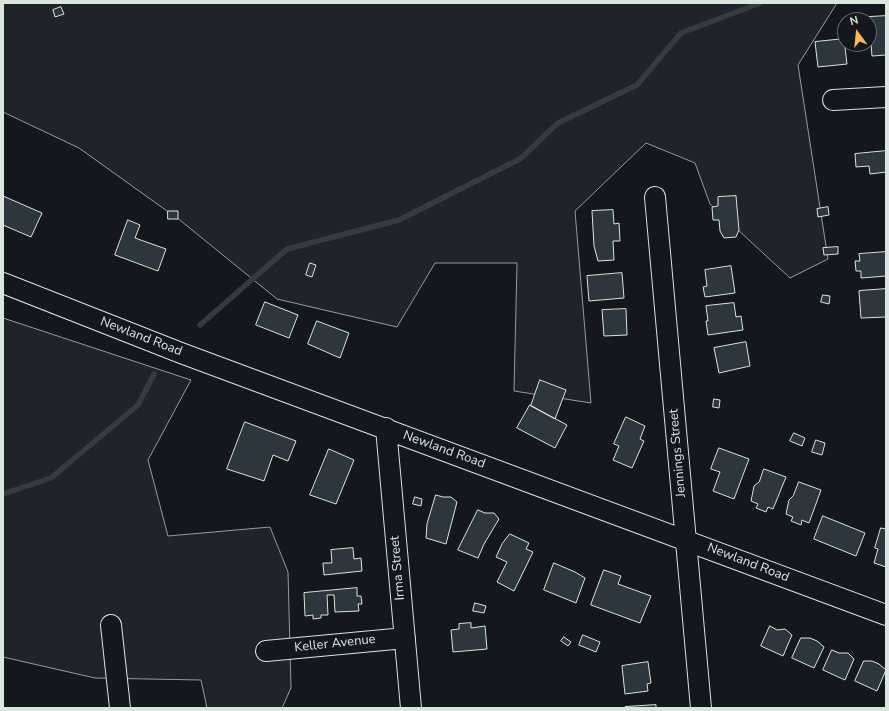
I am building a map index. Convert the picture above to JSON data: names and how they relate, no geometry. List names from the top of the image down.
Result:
{
  "streets": {
    "street": [
      "Newland Road",
      "Jennings Street",
      "Irma Street",
      "Keller Avenue"
    ]
  },
  "crossings": [
    ["Newland Road", "Jennings Street"],
    ["Newland Road", "Irma Street"],
    ["Irma Street", "Keller Avenue"]
  ],
  "north": "top"
}
